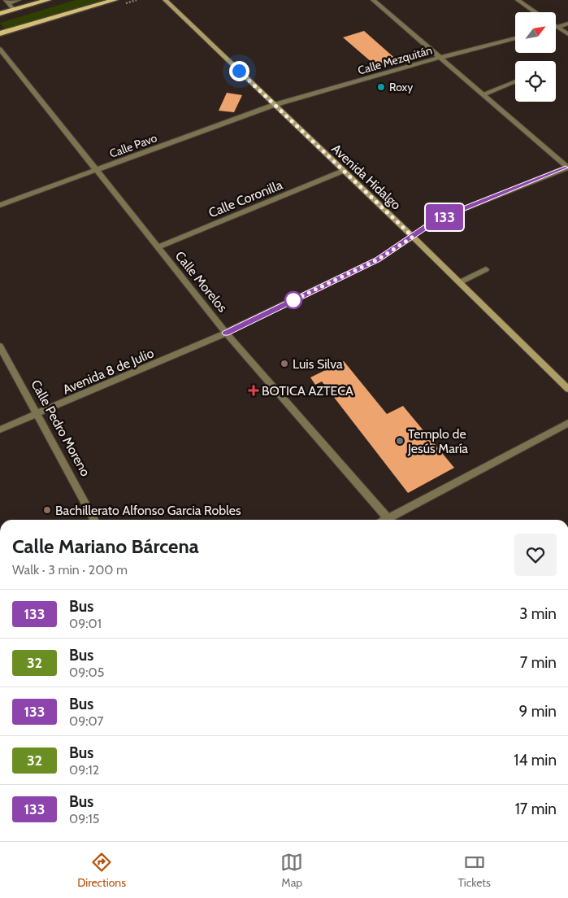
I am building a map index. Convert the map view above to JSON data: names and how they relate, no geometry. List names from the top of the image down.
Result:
{
  "streets": {
    "main road": ["Avenida Hidalgo"],
    "street": [
      "Calle Mezquitán",
      "Calle Pavo",
      "Calle Coronilla",
      "Calle Morelos",
      "Avenida 8 de Julio",
      "Calle Pedro Moreno"
    ]
  },
  "crossings": [
    ["Calle Mezquitán", "Calle Pavo"],
    ["Calle Mezquitán", "Avenida Hidalgo"],
    ["Calle Pavo", "Avenida Hidalgo"],
    ["Calle Pavo", "Calle Morelos"],
    ["Avenida Hidalgo", "Calle Coronilla"],
    ["Avenida Hidalgo", "Avenida 8 de Julio"],
    ["Calle Coronilla", "Calle Morelos"],
    ["Calle Morelos", "Avenida 8 de Julio"],
    ["Avenida 8 de Julio", "Calle Pedro Moreno"]
  ],
  "places": {
    "other": [
      "Roxy",
      "Luis Silva",
      "Templo de Jesús María",
      "Bachillerato Alfonso Garcia Robles"
    ],
    "health": ["BOTICA AZTECA"]
  },
  "lines": ["bus line 133"],
  "north": "top right",
  "page": {
    "on_map": "133",
    "heading": ["Calle Mariano Bárcena", "Walk · 3 min · 200 m"],
    "list": [
      {
        "mark": "133",
        "name": "Bus",
        "note": "09:01",
        "value": "3 min"
      },
      {
        "mark": "32",
        "name": "Bus",
        "note": "09:05",
        "value": "7 min"
      },
      {
        "mark": "133",
        "name": "Bus",
        "note": "09:07",
        "value": "9 min"
      },
      {
        "mark": "32",
        "name": "Bus",
        "note": "09:12",
        "value": "14 min"
      },
      {
        "mark": "133",
        "name": "Bus",
        "note": "09:15",
        "value": "17 min"
      }
    ],
    "tabs": ["Directions", "Map", "Tickets"]
  }
}
